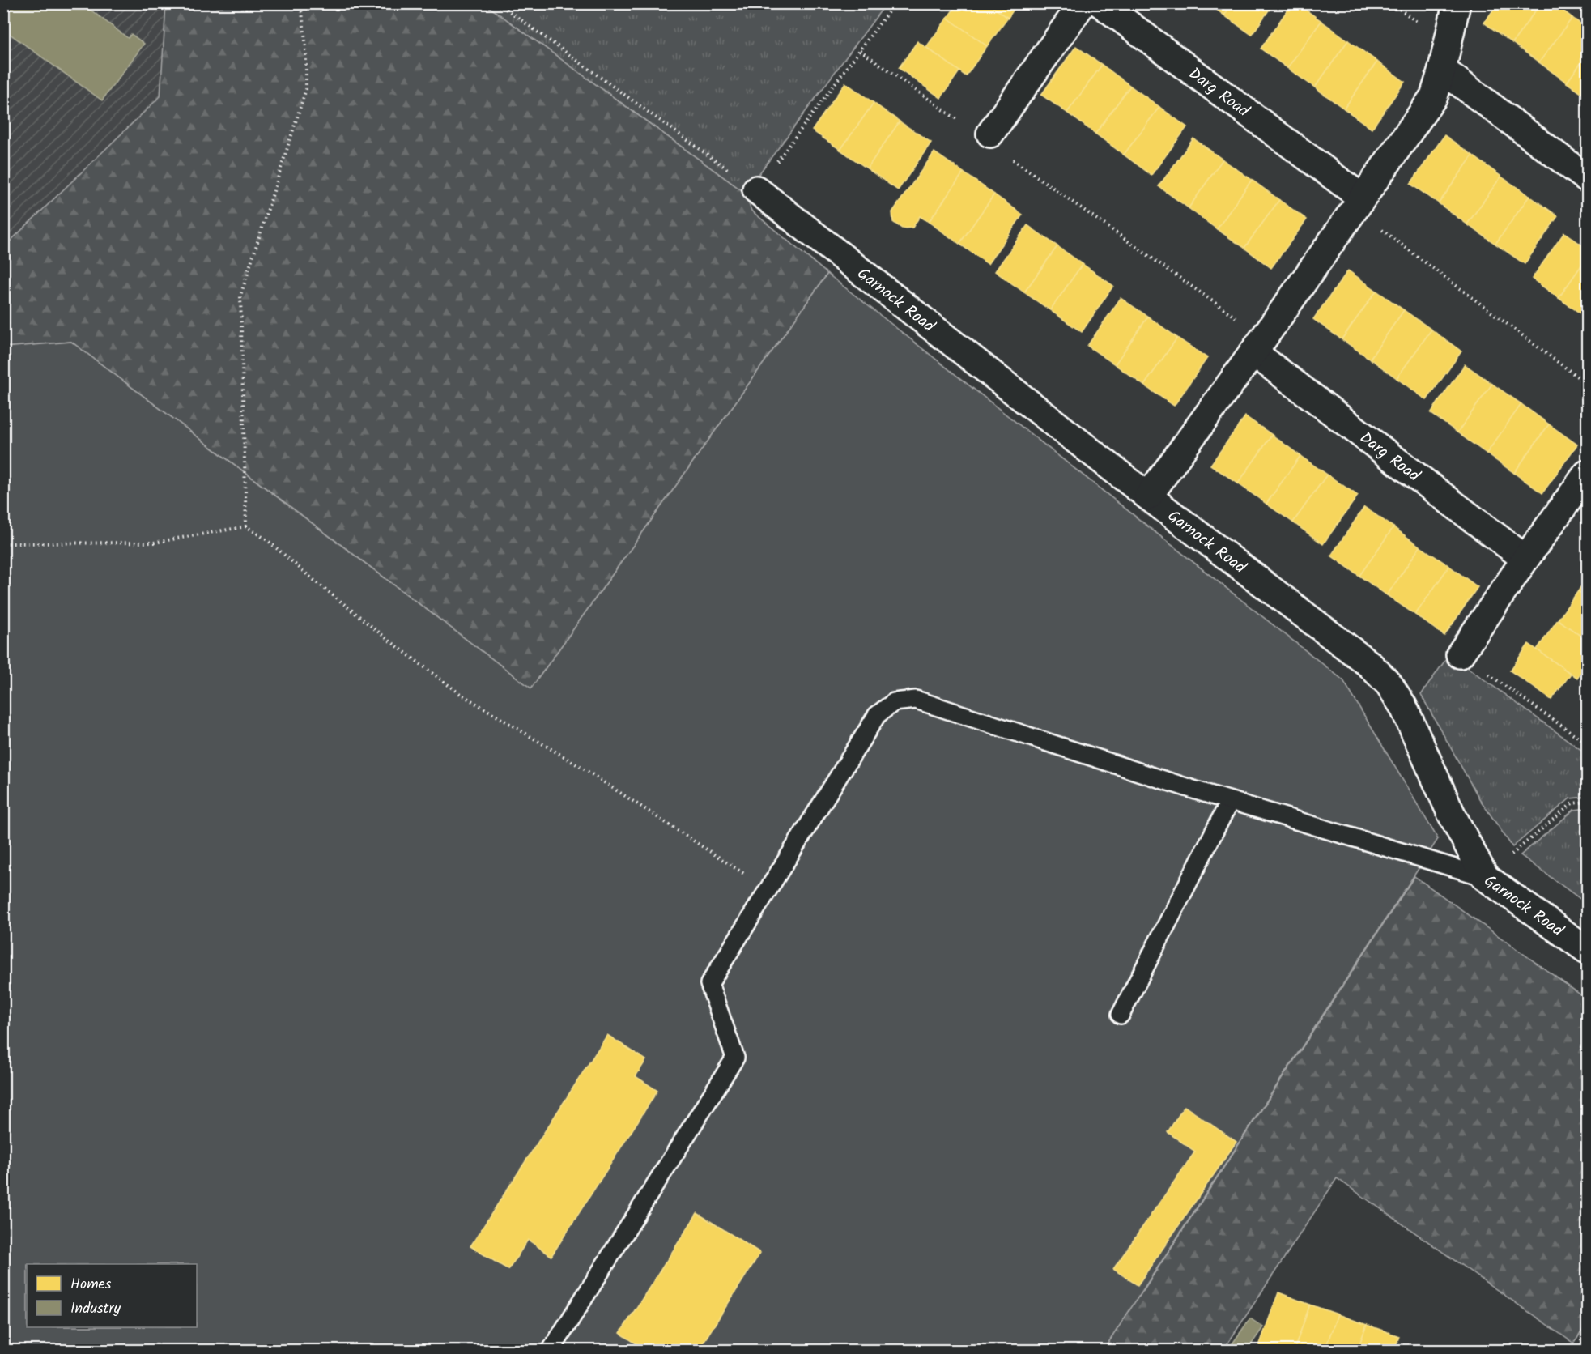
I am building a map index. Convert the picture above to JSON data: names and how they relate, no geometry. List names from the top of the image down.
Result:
{
  "streets": {
    "street": ["Darg Road", "Garnock Road"]
  },
  "legend": ["Homes", "Industry"]
}
